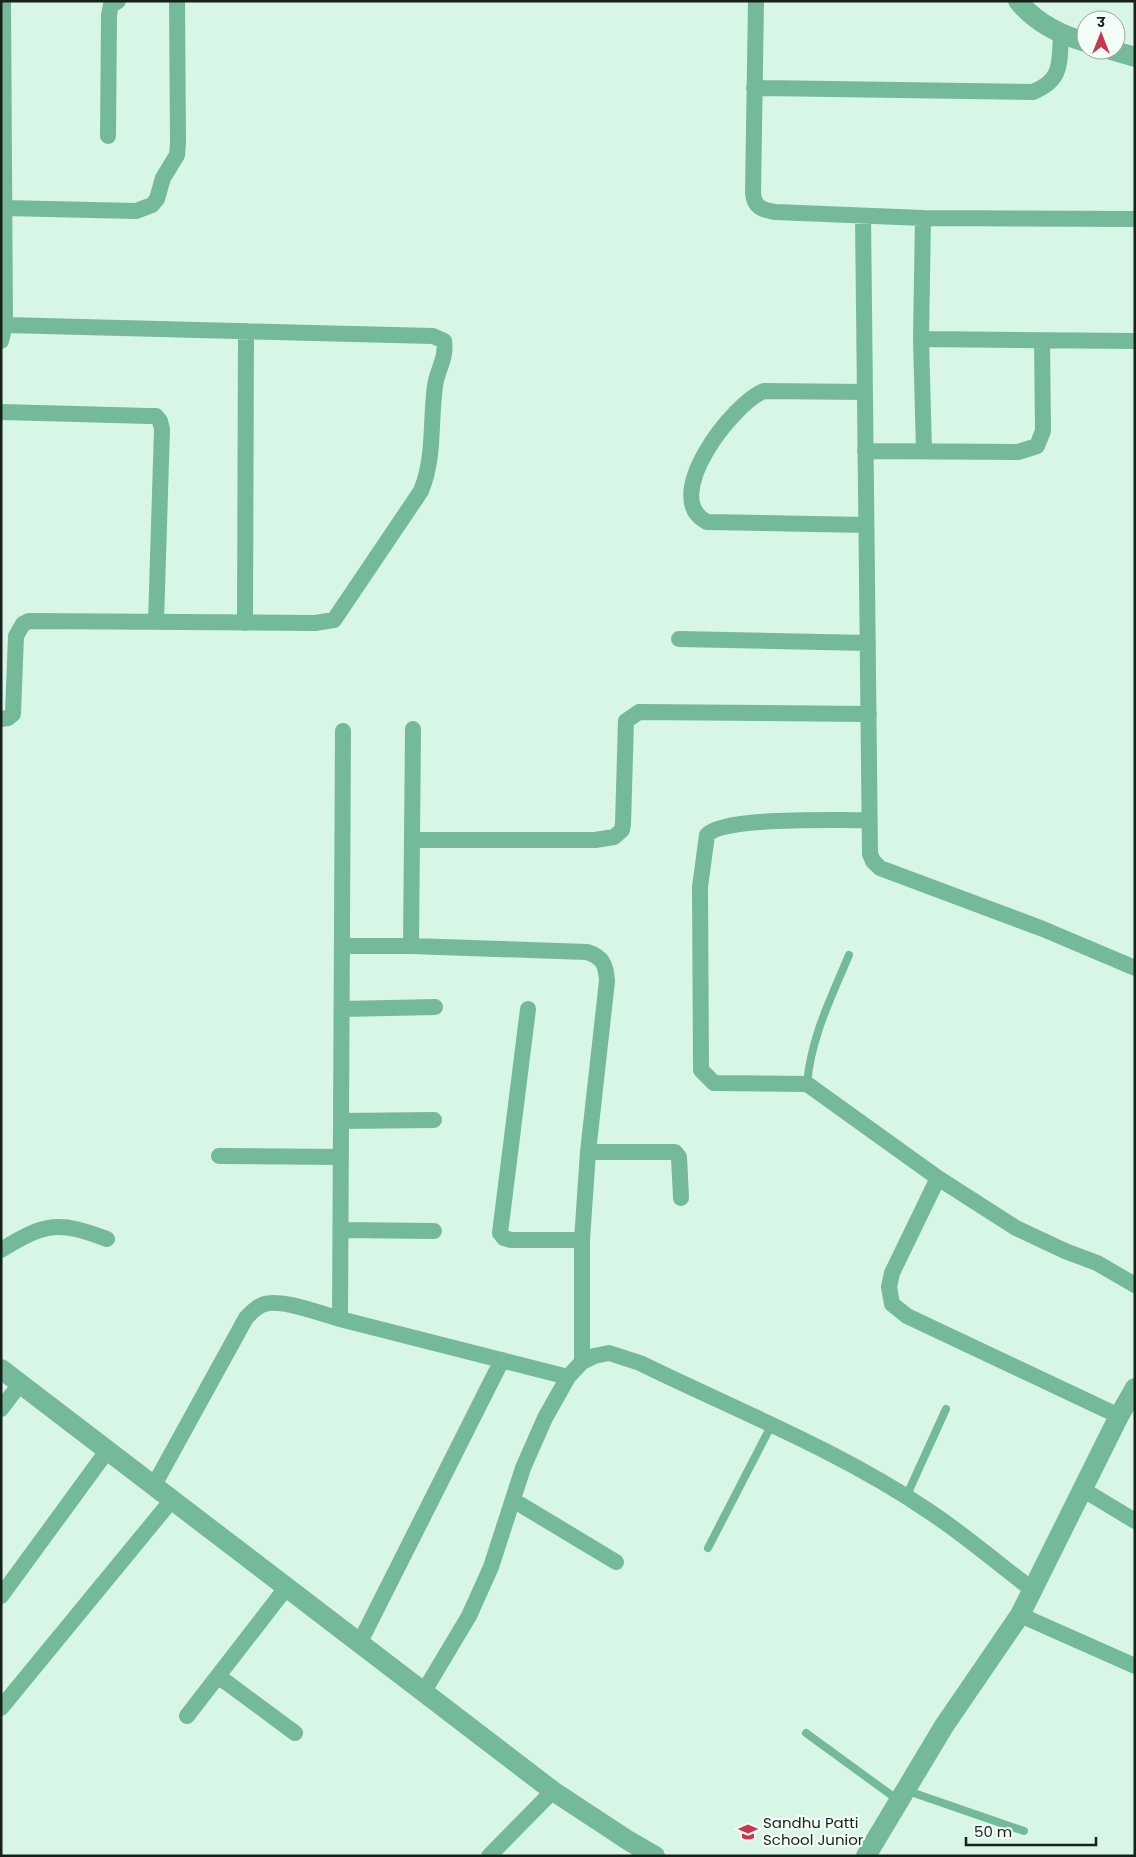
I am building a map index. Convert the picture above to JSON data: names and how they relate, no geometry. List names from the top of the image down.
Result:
{
  "places": {
    "school or university": ["Sandhu Patti School Junior"]
  },
  "scale_bar": "50 m",
  "north": "top"
}
